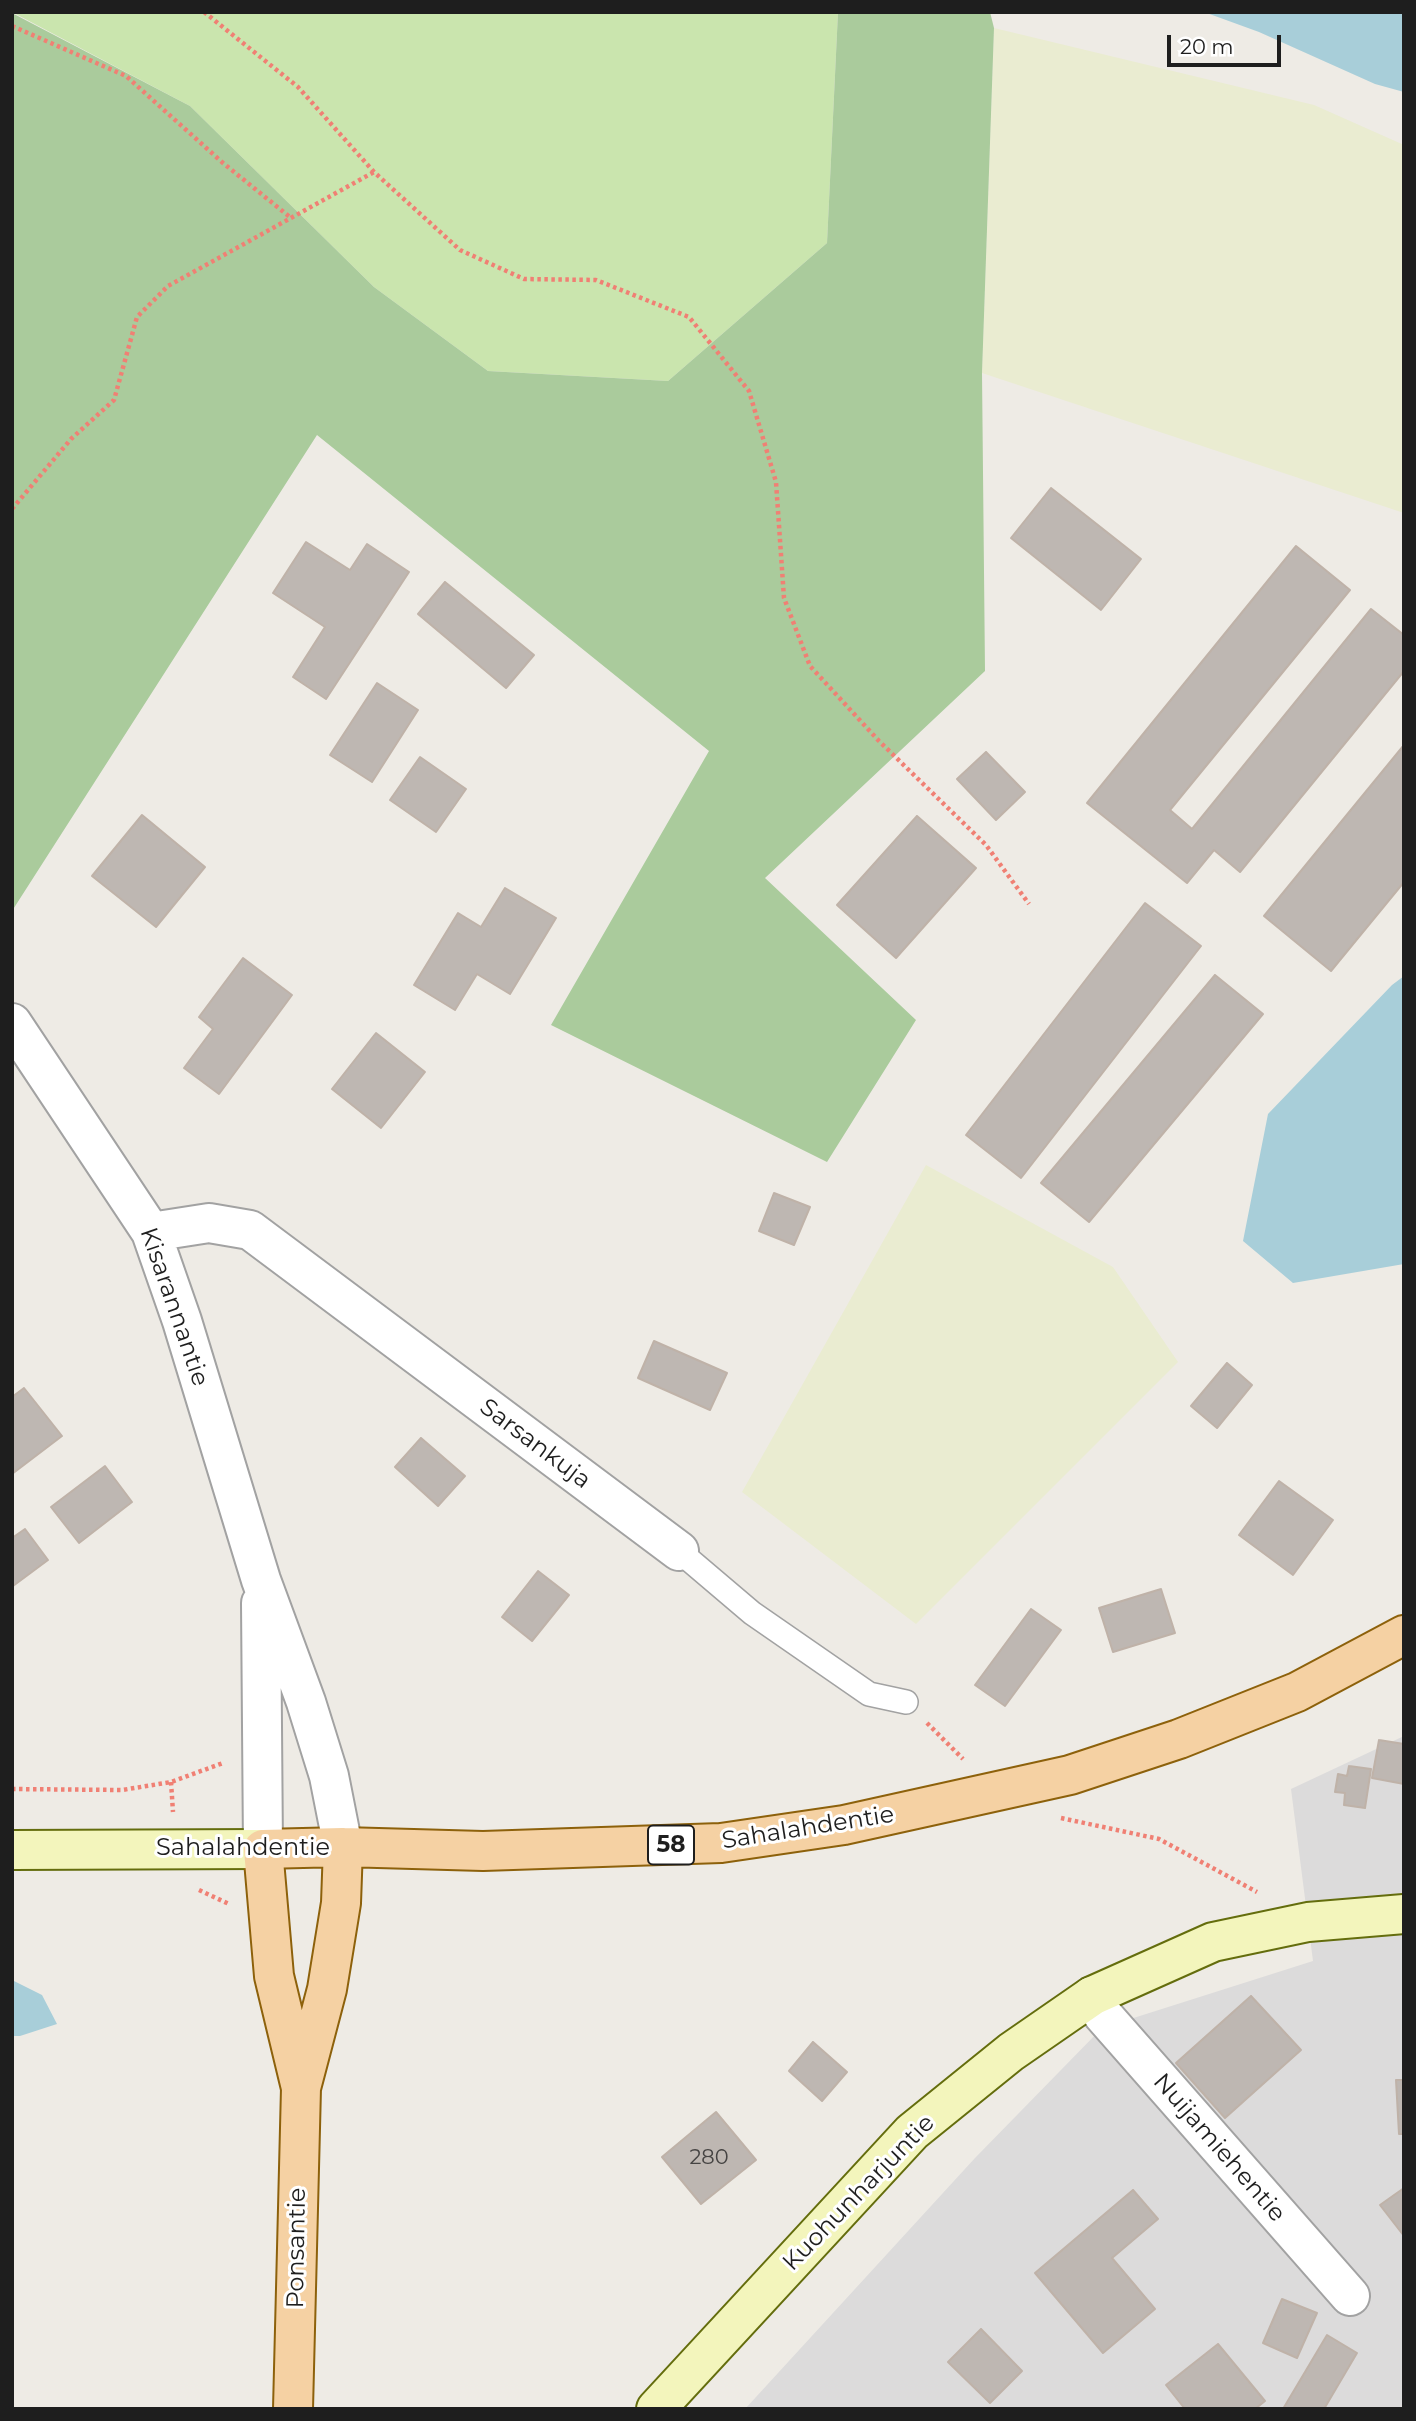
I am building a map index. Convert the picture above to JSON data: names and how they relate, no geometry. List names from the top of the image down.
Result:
{
  "streets": {
    "main road": [
      "Sahalahdentie",
      "58",
      "Kuohunharjuntie",
      "Ponsantie"
    ],
    "street": ["Kisarannantie", "Sarsankuja", "Nuijamiehentie"]
  },
  "crossings": [
    ["Kisarannantie", "Sarsankuja"],
    ["Kisarannantie", "Sahalahdentie"],
    ["Kisarannantie", "Ponsantie"],
    ["Sahalahdentie", "Ponsantie"],
    ["Nuijamiehentie", "Kuohunharjuntie"]
  ],
  "house_numbers": ["280"],
  "scale_bar": "20 m"
}
